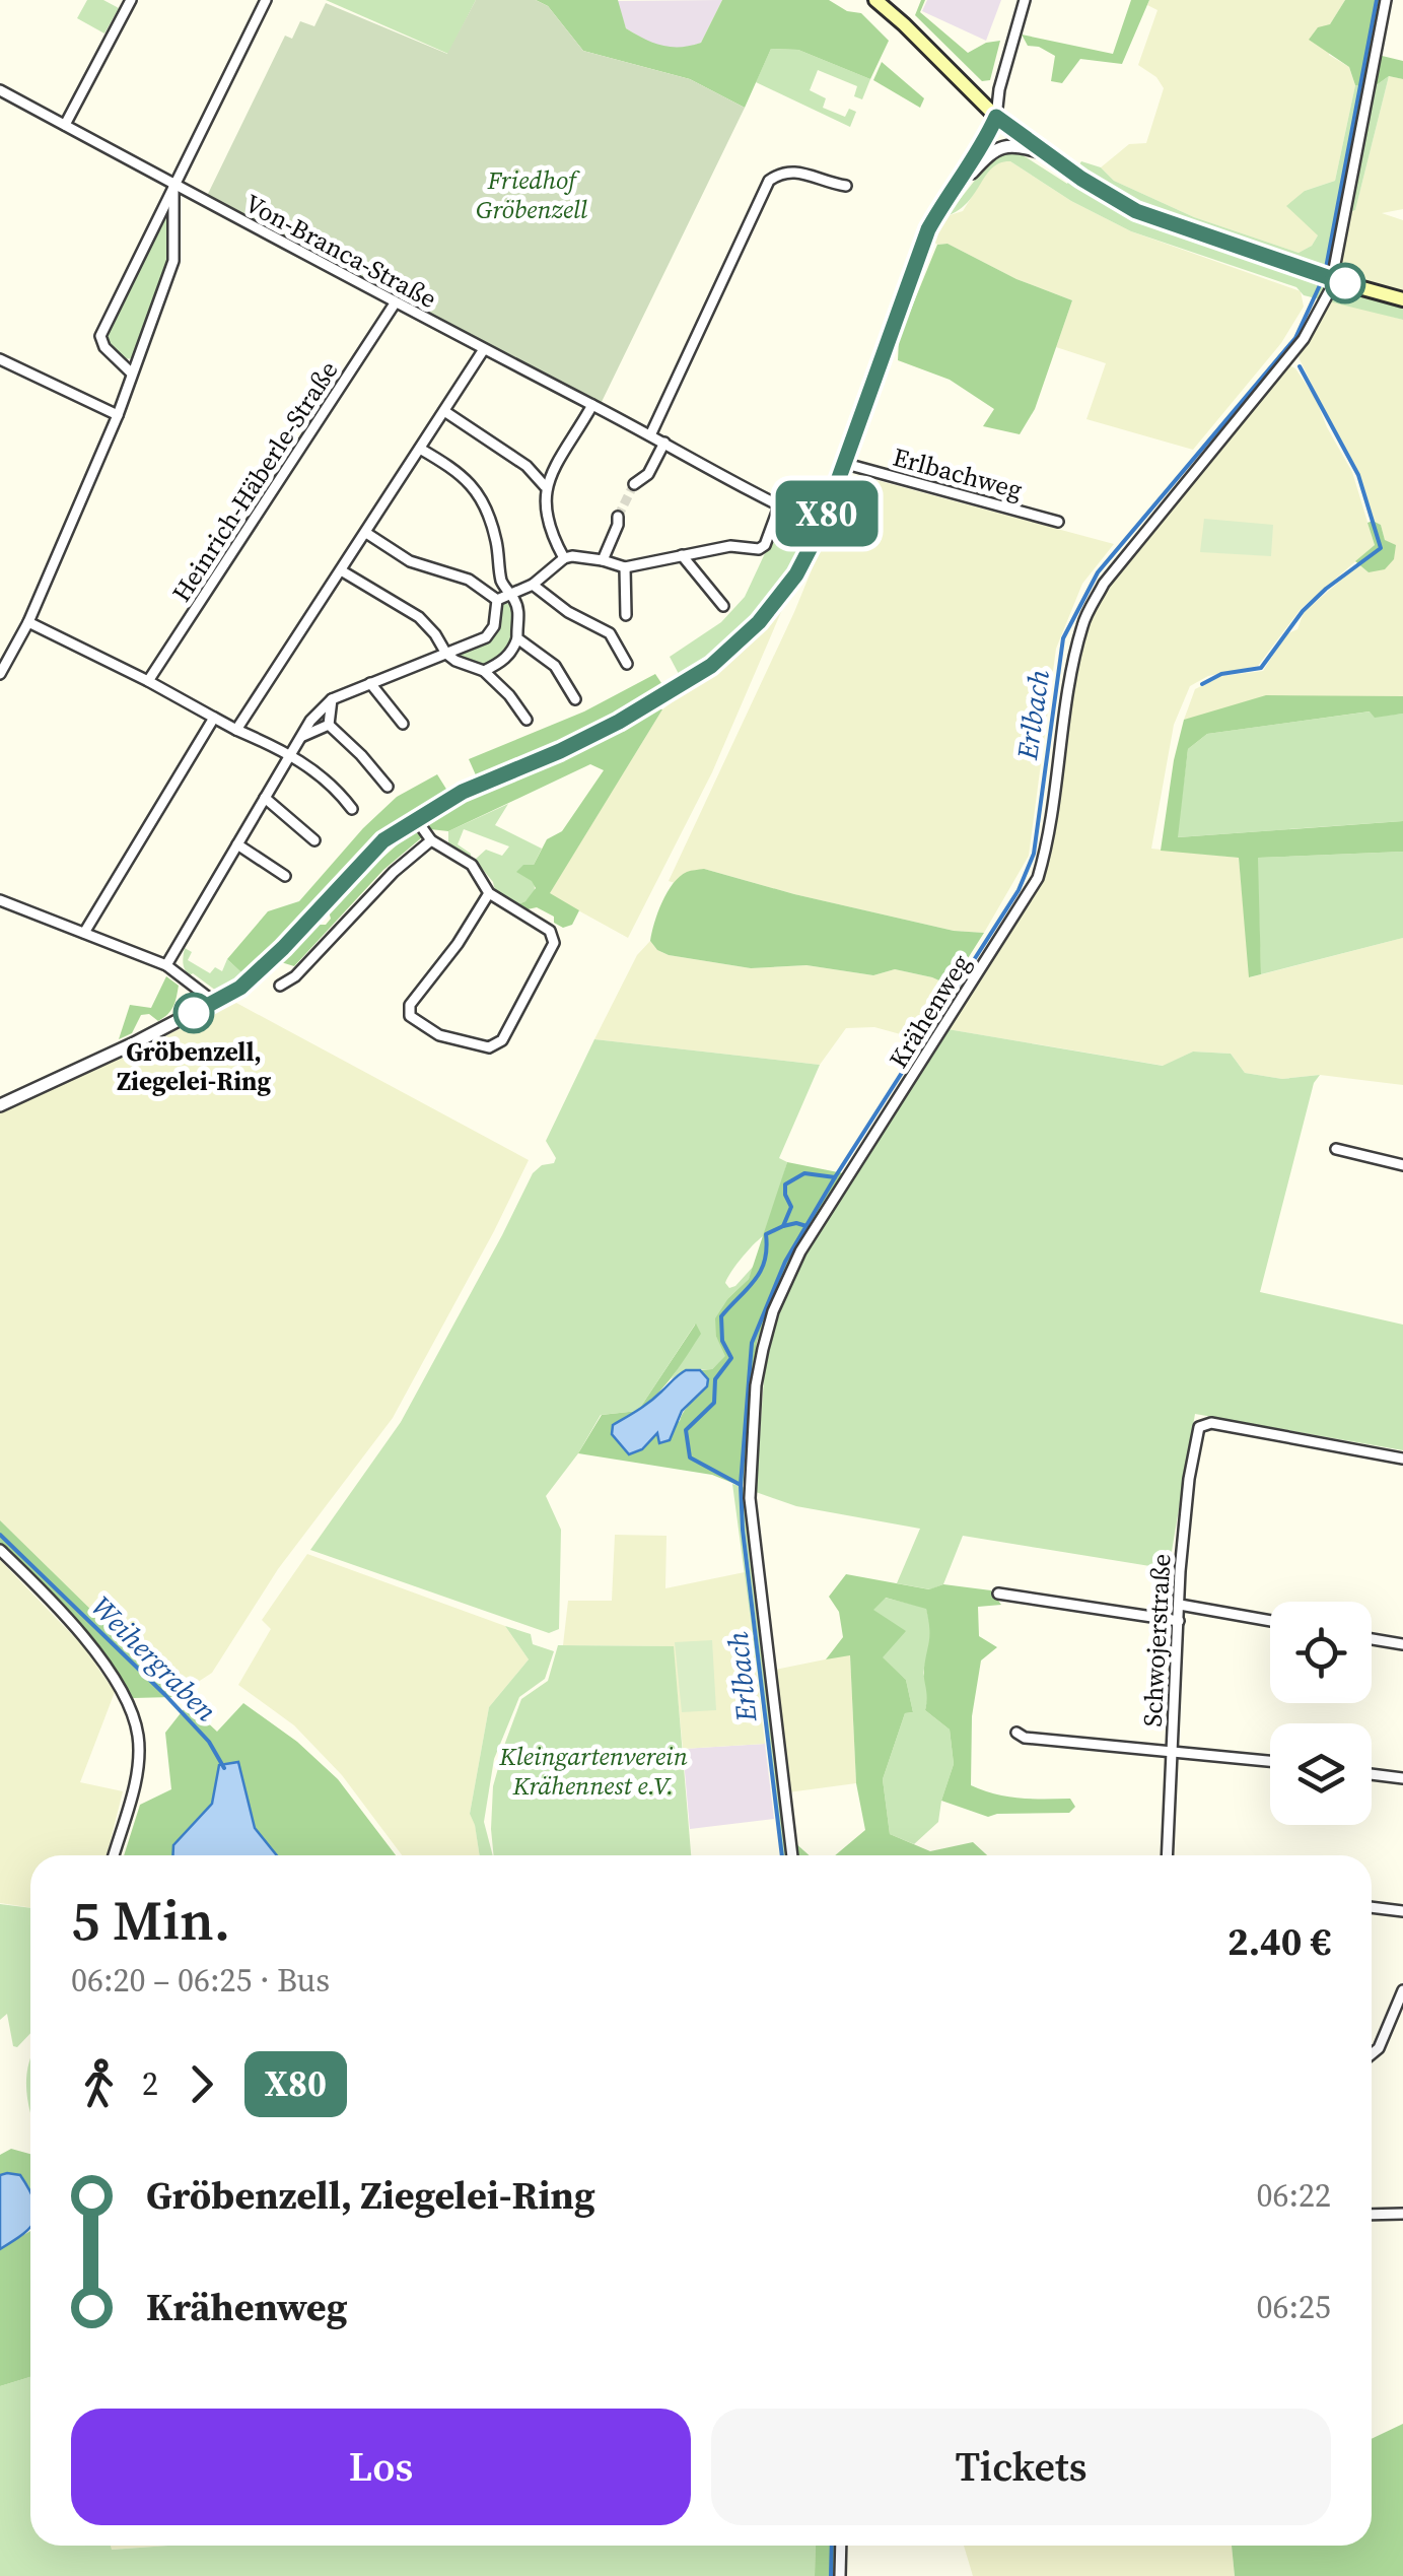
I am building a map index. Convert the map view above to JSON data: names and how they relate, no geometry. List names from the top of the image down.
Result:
{
  "streets": {
    "street": [
      "Von-Branca-Straße",
      "Erlbachweg",
      "Heinrich-Häberle-Straße",
      "Krähenweg",
      "Schwojerstraße"
    ]
  },
  "crossings": [
    ["Von-Branca-Straße", "Heinrich-Häberle-Straße"]
  ],
  "water": ["Erlbach", "Weihergraben"],
  "parks": ["Friedhof Gröbenzell", "Kleingartenverein Krähennest e.V."],
  "places": ["Gröbenzell, Ziegelei-Ring"],
  "lines": ["bus line X80"],
  "page": {
    "on_map": "X80",
    "heading": ["5 Min.", "06:20 – 06:25 · Bus", "2.40 €"],
    "legs": ["2", "X80"],
    "list": [
      {
        "name": "Gröbenzell, Ziegelei-Ring",
        "value": "06:22"
      },
      {
        "name": "Krähenweg",
        "value": "06:25"
      }
    ],
    "buttons": ["Los", "Tickets"]
  }
}
